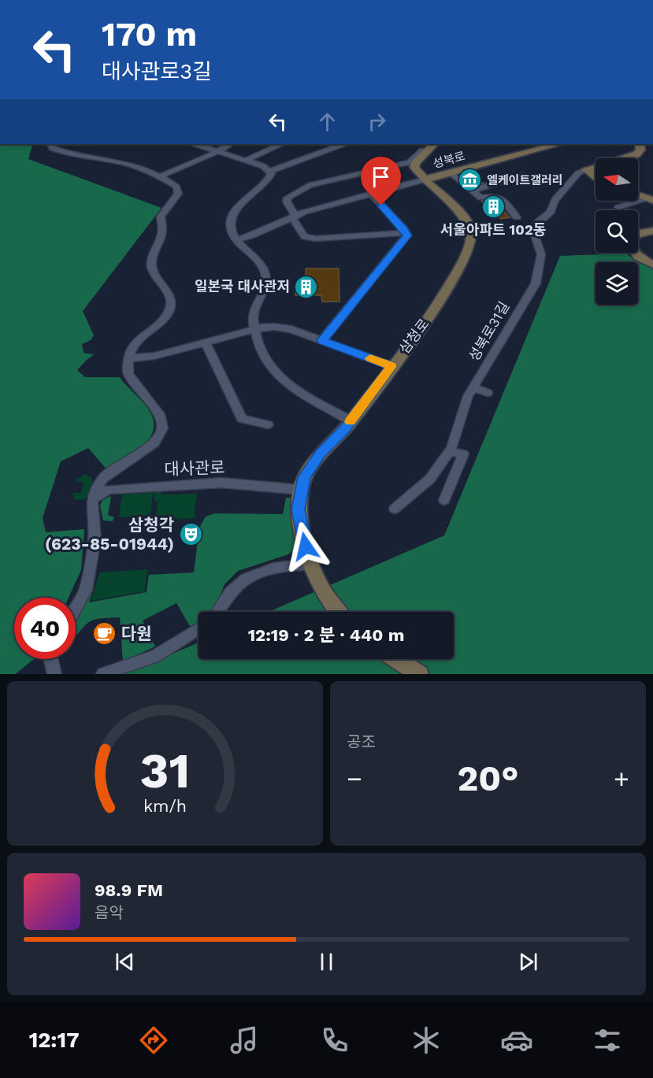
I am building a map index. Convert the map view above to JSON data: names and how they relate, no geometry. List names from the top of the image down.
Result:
{
  "streets": {
    "street": [
      "성북로",
      "성북로31길",
      "삼청로",
      "대사관로"
    ]
  },
  "crossings": [
    ["성북로", "삼청로"],
    ["삼청로", "대사관로"]
  ],
  "places": {
    "museum": ["엘케이트갤러리"],
    "building": ["서울아파트 102동", "일본국 대사관저"],
    "theatre": ["삼청각 (623-85-01944)"],
    "cafe": ["다원"]
  },
  "north": "left",
  "page": {
    "turn": ["170 m", "대사관로3길"],
    "limit": "40",
    "trip": "12:19 · 2 분 · 440 m",
    "tile": "공조",
    "heat": ["−", "20°", "+"],
    "song": ["98.9 FM", "음악"],
    "tabs": "12:17",
    "gauge": ["31", "km/h"]
  }
}
